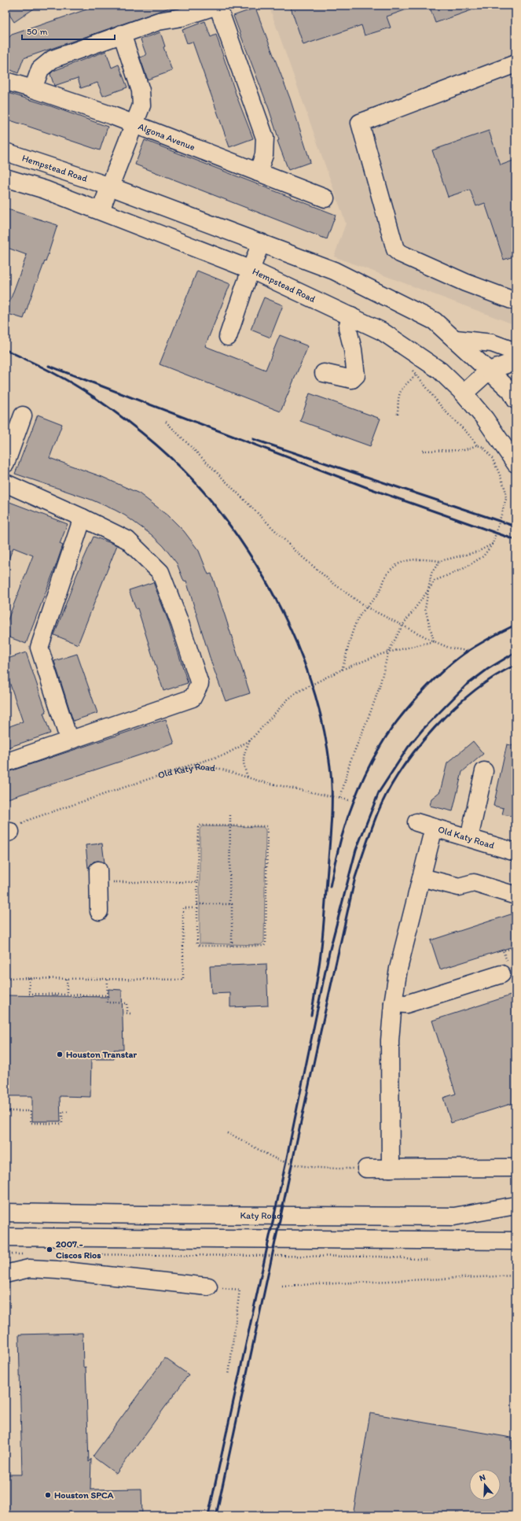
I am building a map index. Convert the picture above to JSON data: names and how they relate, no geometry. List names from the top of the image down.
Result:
{
  "streets": {
    "main road": [
      "Algona Avenue",
      "Hempstead Road",
      "Old Katy Road",
      "Katy Road"
    ]
  },
  "places": ["Houston Transtar", "2007 - Ciscos Rios", "Houston SPCA"],
  "scale_bar": "50 m",
  "north": "top"
}
